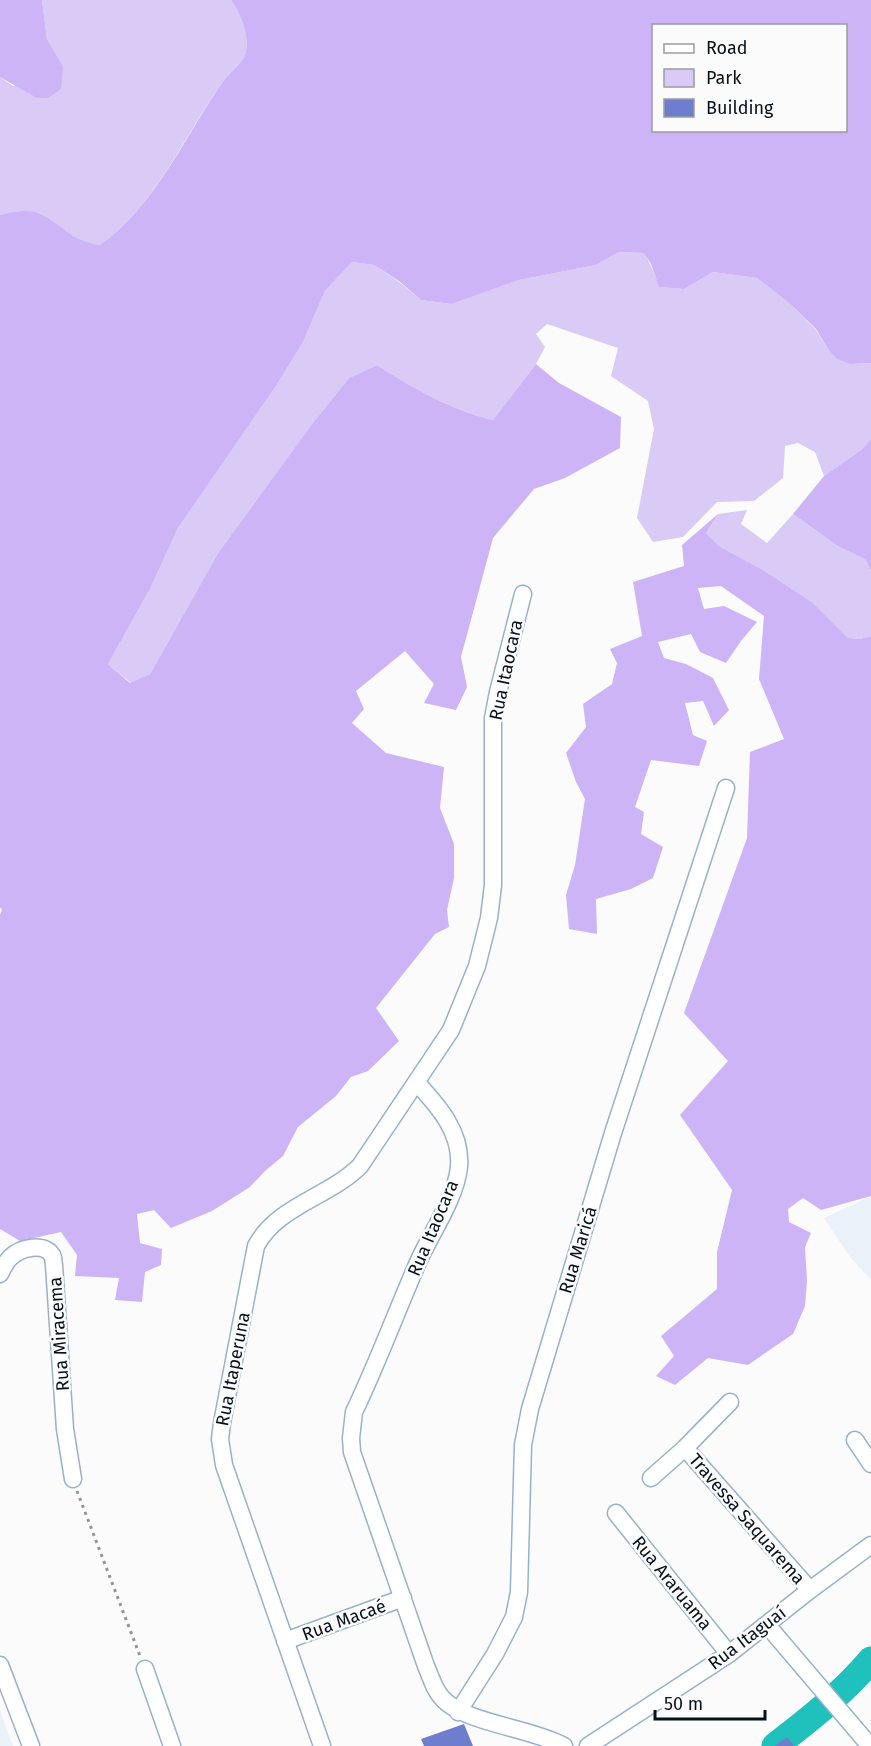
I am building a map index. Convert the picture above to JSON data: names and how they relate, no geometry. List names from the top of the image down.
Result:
{
  "streets": {
    "street": [
      "Rua Itaocara",
      "Rua Maricá",
      "Rua Miracema",
      "Rua Itaperuna",
      "Travessa Saquarema",
      "Rua Araruama",
      "Rua Macaé",
      "Rua Itaguaí"
    ]
  },
  "crossings": [
    ["Rua Itaocara", "Rua Maricá"],
    ["Rua Itaocara", "Rua Itaperuna"],
    ["Rua Itaocara", "Rua Macaé"],
    ["Rua Itaperuna", "Rua Macaé"],
    ["Travessa Saquarema", "Rua Itaguaí"],
    ["Rua Araruama", "Rua Itaguaí"]
  ],
  "legend": ["Road", "Park", "Building"],
  "scale_bar": "50 m"
}
